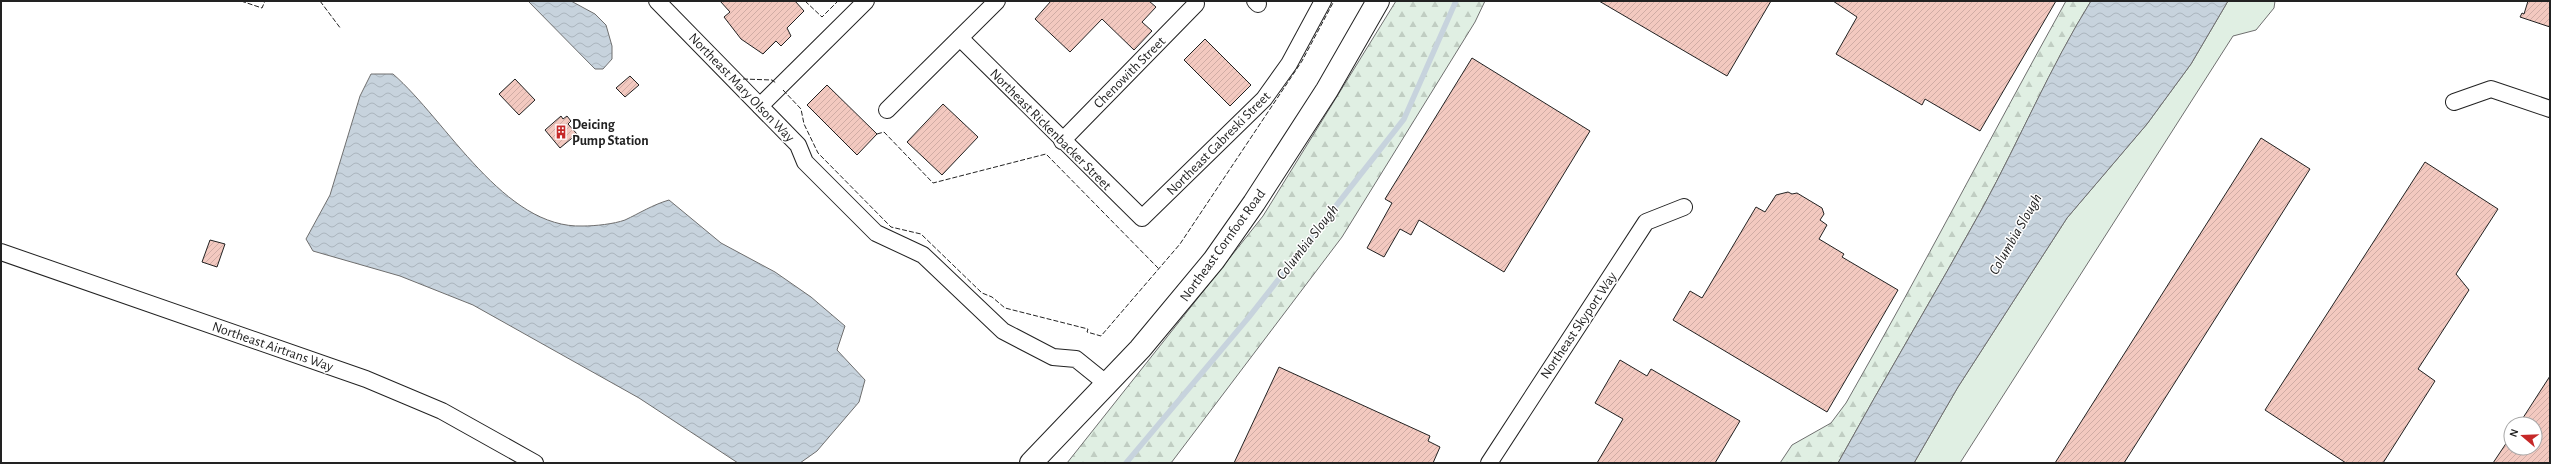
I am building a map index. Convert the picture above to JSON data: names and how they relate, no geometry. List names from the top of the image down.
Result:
{
  "streets": {
    "street": [
      "Chenowith Street",
      "Northeast Mary Olson Way",
      "Northeast Rickenbacker Street",
      "Northeast Gabreski Street",
      "Northeast Cornfoot Road",
      "Northeast Skyport Way",
      "Northeast Airtrans Way"
    ]
  },
  "crossings": [
    ["Chenowith Street", "Northeast Rickenbacker Street"],
    ["Northeast Mary Olson Way", "Northeast Cornfoot Road"],
    ["Northeast Rickenbacker Street", "Northeast Gabreski Street"]
  ],
  "water": ["Columbia Slough"],
  "places": {
    "building": ["Deicing Pump Station"]
  },
  "north": "left"
}
